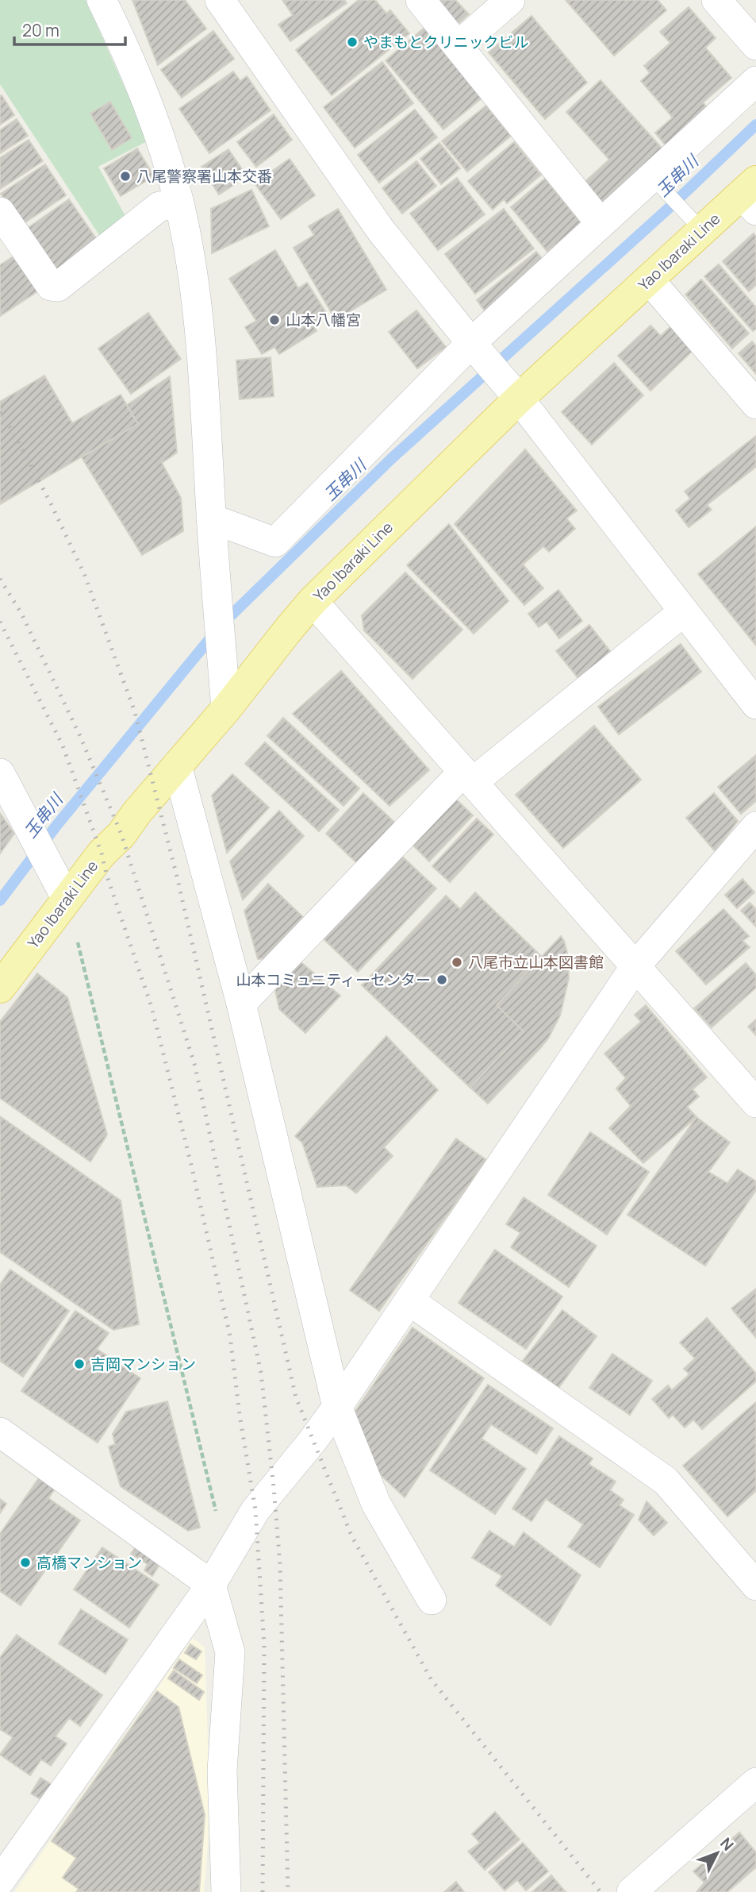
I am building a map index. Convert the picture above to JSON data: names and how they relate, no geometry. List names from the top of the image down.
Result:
{
  "streets": {
    "main road": ["Yao Ibaraki Line"]
  },
  "water": ["玉串川"],
  "places": [
    "やまもとクリニックビル",
    "八尾警察署山本交番",
    "山本八幡宮",
    "八尾市立山本図書館",
    "山本コミュニティーセンター",
    "吉岡マンション",
    "高橋マンション"
  ],
  "scale_bar": "20 m",
  "north": "top right"
}
